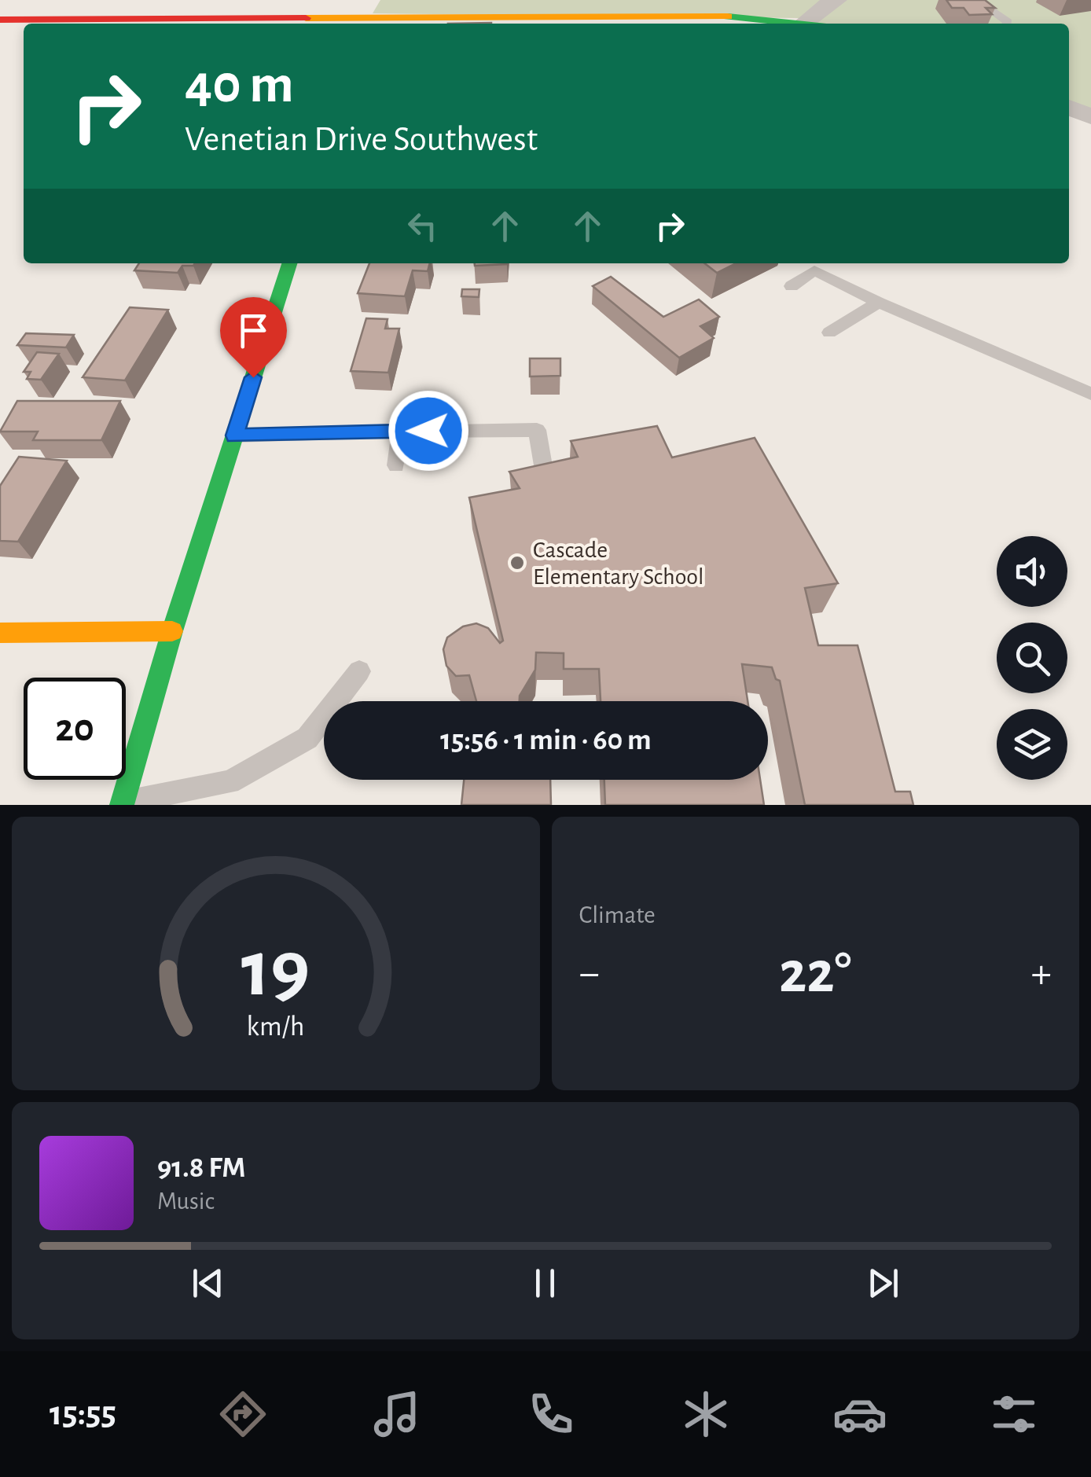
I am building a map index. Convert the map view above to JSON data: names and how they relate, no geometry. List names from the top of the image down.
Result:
{
  "places": ["Cascade Elementary School"],
  "page": {
    "turn": ["40 m", "Venetian Drive Southwest"],
    "limit": "20",
    "trip": "15:56 · 1 min · 60 m",
    "tile": "Climate",
    "heat": ["−", "22°", "+"],
    "song": ["91.8 FM", "Music"],
    "tabs": "15:55",
    "gauge": ["19", "km/h"]
  }
}
